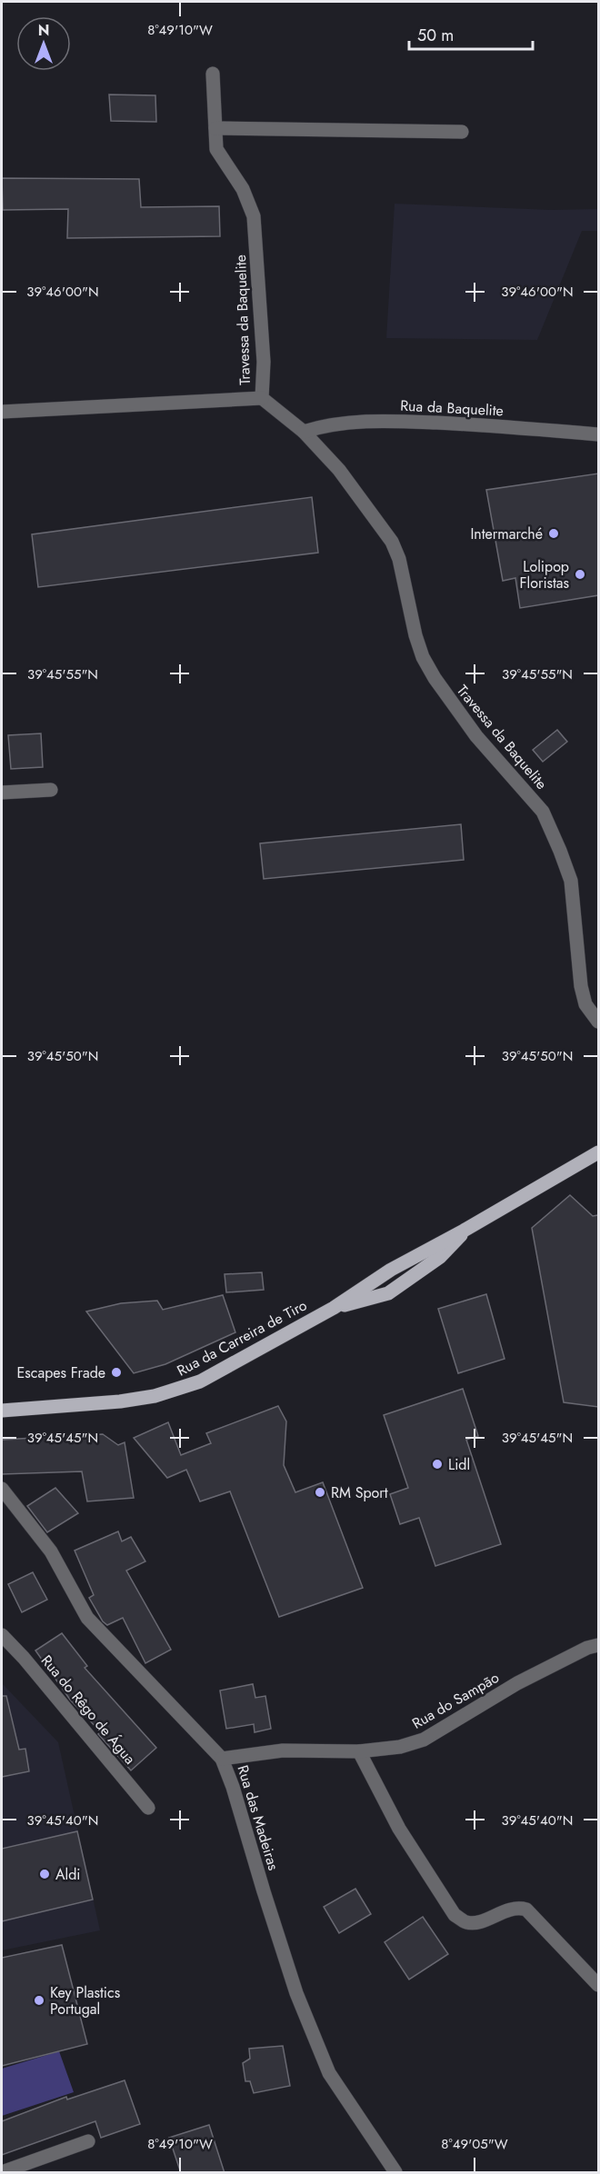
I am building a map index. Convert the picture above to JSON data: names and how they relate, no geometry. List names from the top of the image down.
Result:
{
  "streets": {
    "main road": ["Rua da Carreira de Tiro"],
    "street": [
      "Travessa da Baquelite",
      "Rua da Baquelite",
      "Rua do Sampão",
      "Rua do Rêgo de Água",
      "Rua das Madeiras"
    ]
  },
  "crossings": [
    ["Travessa da Baquelite", "Rua da Baquelite"],
    ["Rua do Sampão", "Rua das Madeiras"]
  ],
  "places": [
    "Intermarché",
    "Lolipop Floristas",
    "Escapes Frade",
    "Lidl",
    "RM Sport",
    "Aldi",
    "Key Plastics Portugal"
  ],
  "scale_bar": "50 m",
  "north": "top",
  "coordinates": [
    "8°49'10\"W",
    "39°46'00\"N",
    "39°45'55\"N",
    "39°45'50\"N",
    "39°45'45\"N",
    "39°45'40\"N",
    "8°49'05\"W"
  ]
}
